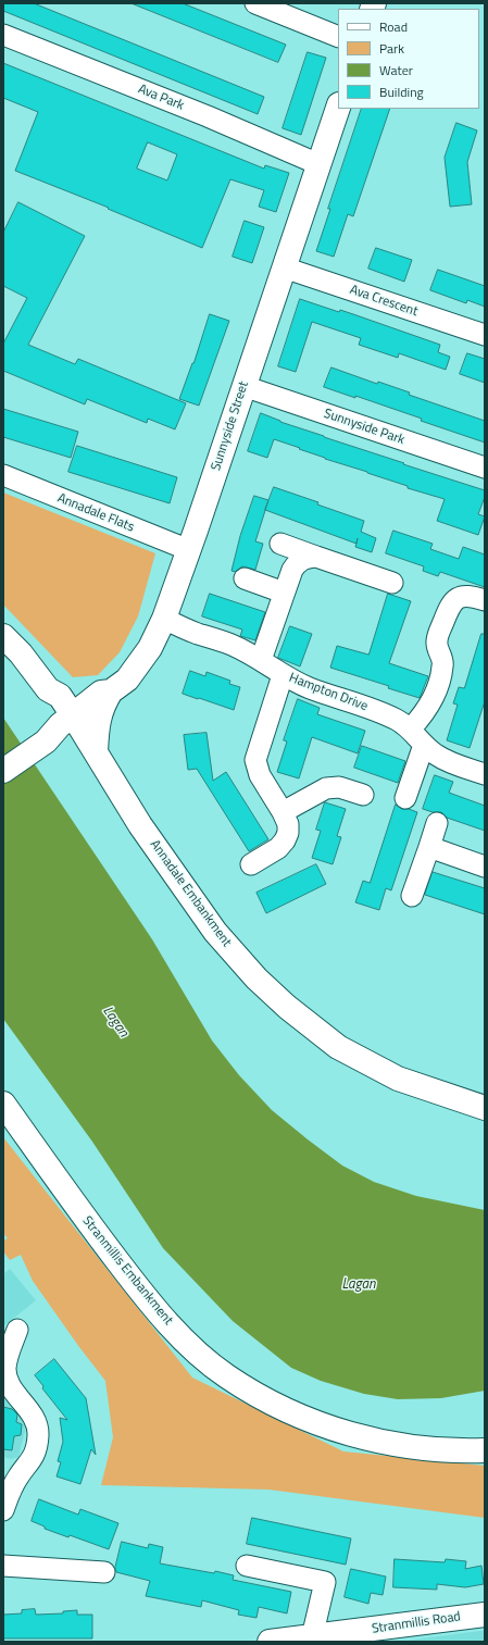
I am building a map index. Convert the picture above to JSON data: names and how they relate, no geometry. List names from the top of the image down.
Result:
{
  "streets": {
    "street": [
      "Ava Park",
      "Ava Crescent",
      "Sunnyside Street",
      "Sunnyside Park",
      "Annadale Flats",
      "Hampton Drive",
      "Annadale Embankment",
      "Stranmillis Embankment",
      "Stranmillis Road"
    ]
  },
  "crossings": [
    ["Ava Park", "Sunnyside Street"],
    ["Ava Crescent", "Sunnyside Street"],
    ["Sunnyside Street", "Sunnyside Park"],
    ["Sunnyside Street", "Annadale Flats"],
    ["Sunnyside Street", "Hampton Drive"],
    ["Sunnyside Street", "Annadale Embankment"]
  ],
  "water": ["Lagan"],
  "legend": [
    "Road",
    "Park",
    "Water",
    "Building"
  ]
}
